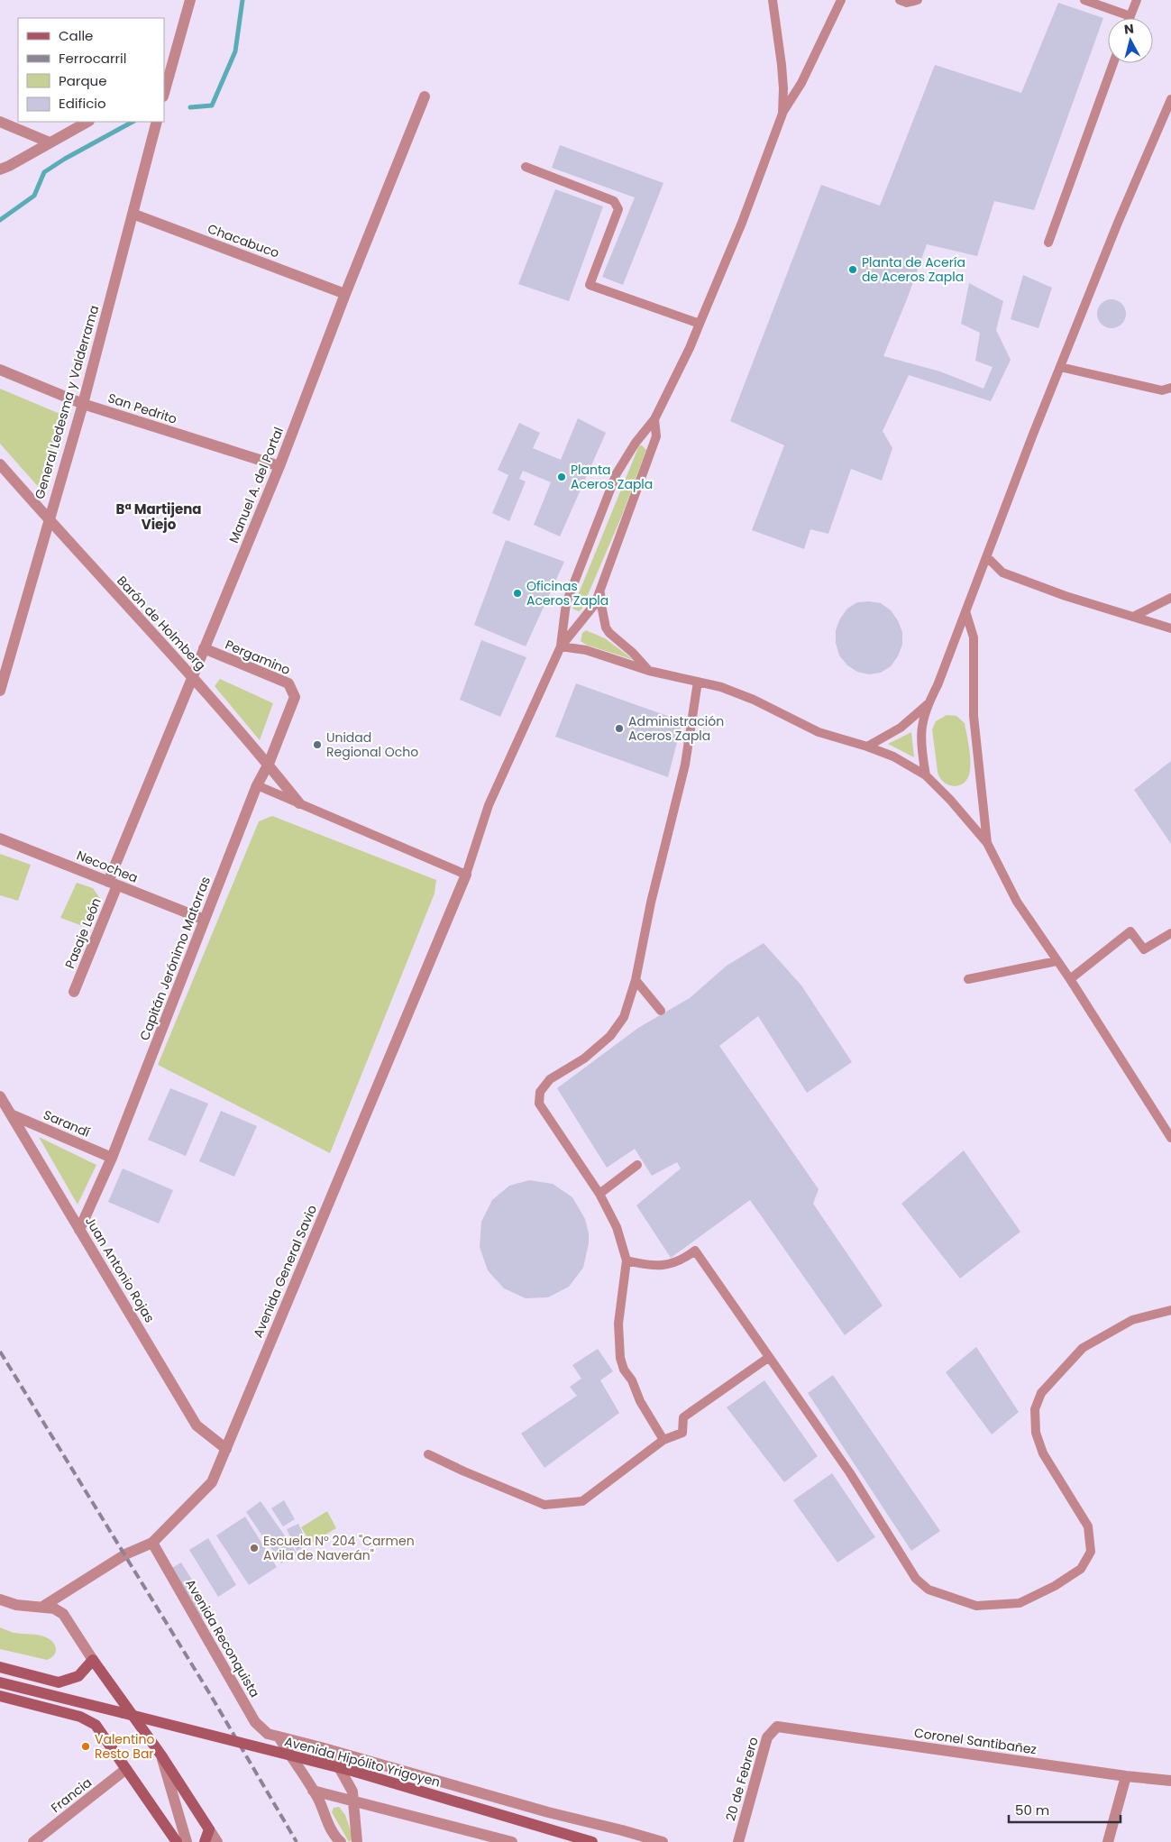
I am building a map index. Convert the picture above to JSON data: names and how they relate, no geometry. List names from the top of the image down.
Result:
{
  "streets": {
    "street": [
      "Chacabuco",
      "General Ledesma y Valderrama",
      "San Pedrito",
      "Manuel A. del Portal",
      "Barón de Holmberg",
      "Pergamino",
      "Necochea",
      "Pasaje León",
      "Capitán Jerónimo Matorras",
      "Sarandí",
      "Juan Antonio Rojas",
      "Avenida General Savio",
      "Avenida Reconquista",
      "Coronel Santibañez",
      "Avenida Hipólito Yrigoyen",
      "20 de Febrero",
      "Francia"
    ]
  },
  "crossings": [
    ["Chacabuco", "General Ledesma y Valderrama"],
    ["Chacabuco", "Manuel A. del Portal"],
    ["General Ledesma y Valderrama", "San Pedrito"],
    ["General Ledesma y Valderrama", "Barón de Holmberg"],
    ["San Pedrito", "Manuel A. del Portal"],
    ["Manuel A. del Portal", "Barón de Holmberg"],
    ["Manuel A. del Portal", "Pergamino"],
    ["Manuel A. del Portal", "Necochea"],
    ["Manuel A. del Portal", "Pasaje León"],
    ["Barón de Holmberg", "Capitán Jerónimo Matorras"],
    ["Pergamino", "Capitán Jerónimo Matorras"],
    ["Necochea", "Pasaje León"],
    ["Necochea", "Capitán Jerónimo Matorras"],
    ["Capitán Jerónimo Matorras", "Sarandí"],
    ["Capitán Jerónimo Matorras", "Juan Antonio Rojas"],
    ["Sarandí", "Juan Antonio Rojas"],
    ["Juan Antonio Rojas", "Avenida General Savio"],
    ["Avenida General Savio", "Avenida Reconquista"],
    ["Coronel Santibañez", "20 de Febrero"]
  ],
  "districts": ["Bª Martijena Viejo"],
  "places": [
    "Planta de Acería de Aceros Zapla",
    "Planta Aceros Zapla",
    "Oficinas Aceros Zapla",
    "Administración Aceros Zapla",
    "Unidad Regional Ocho",
    "Escuela N° 204 \"Carmen Avila de Naverán\"",
    "Valentino Resto Bar"
  ],
  "legend": [
    "Calle",
    "Ferrocarril",
    "Parque",
    "Edificio"
  ],
  "scale_bar": "50 m",
  "north": "top"
}
